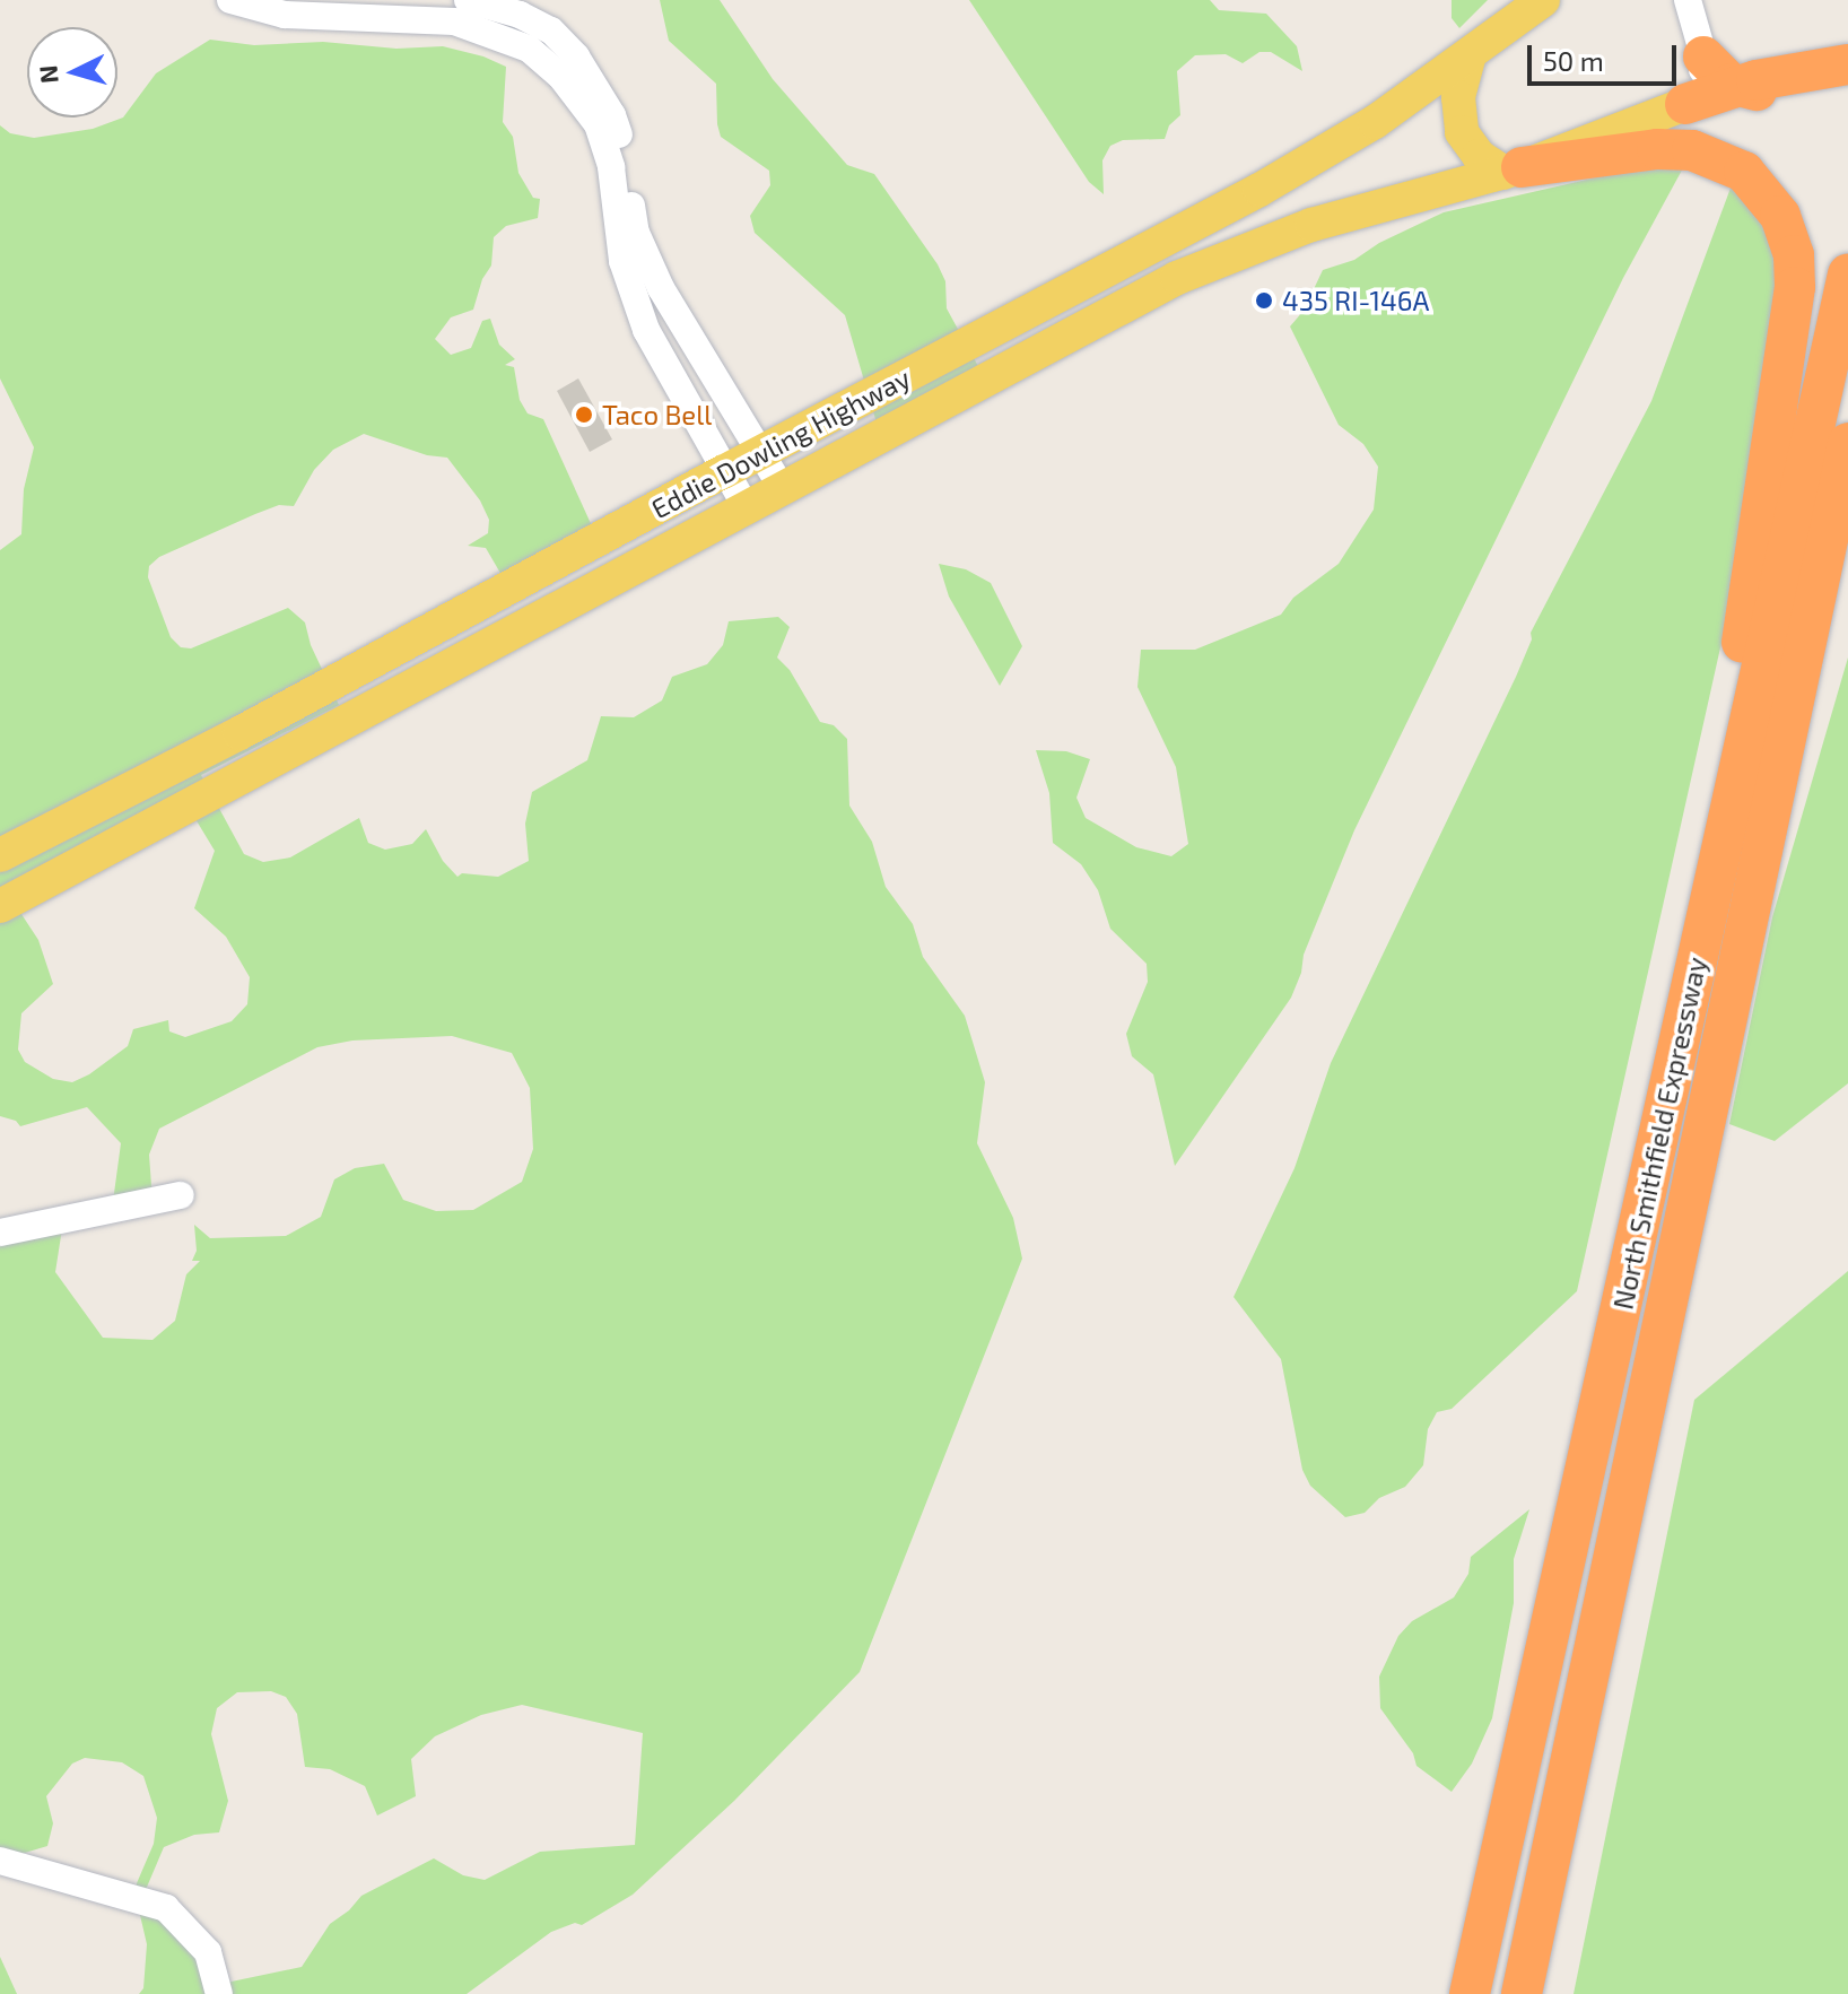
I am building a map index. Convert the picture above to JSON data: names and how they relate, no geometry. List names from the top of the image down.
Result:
{
  "streets": {
    "highway": ["North Smithfield Expressway"],
    "main road": ["Eddie Dowling Highway"]
  },
  "places": ["435 RI-146A", "Taco Bell"],
  "scale_bar": "50 m",
  "north": "left"
}
